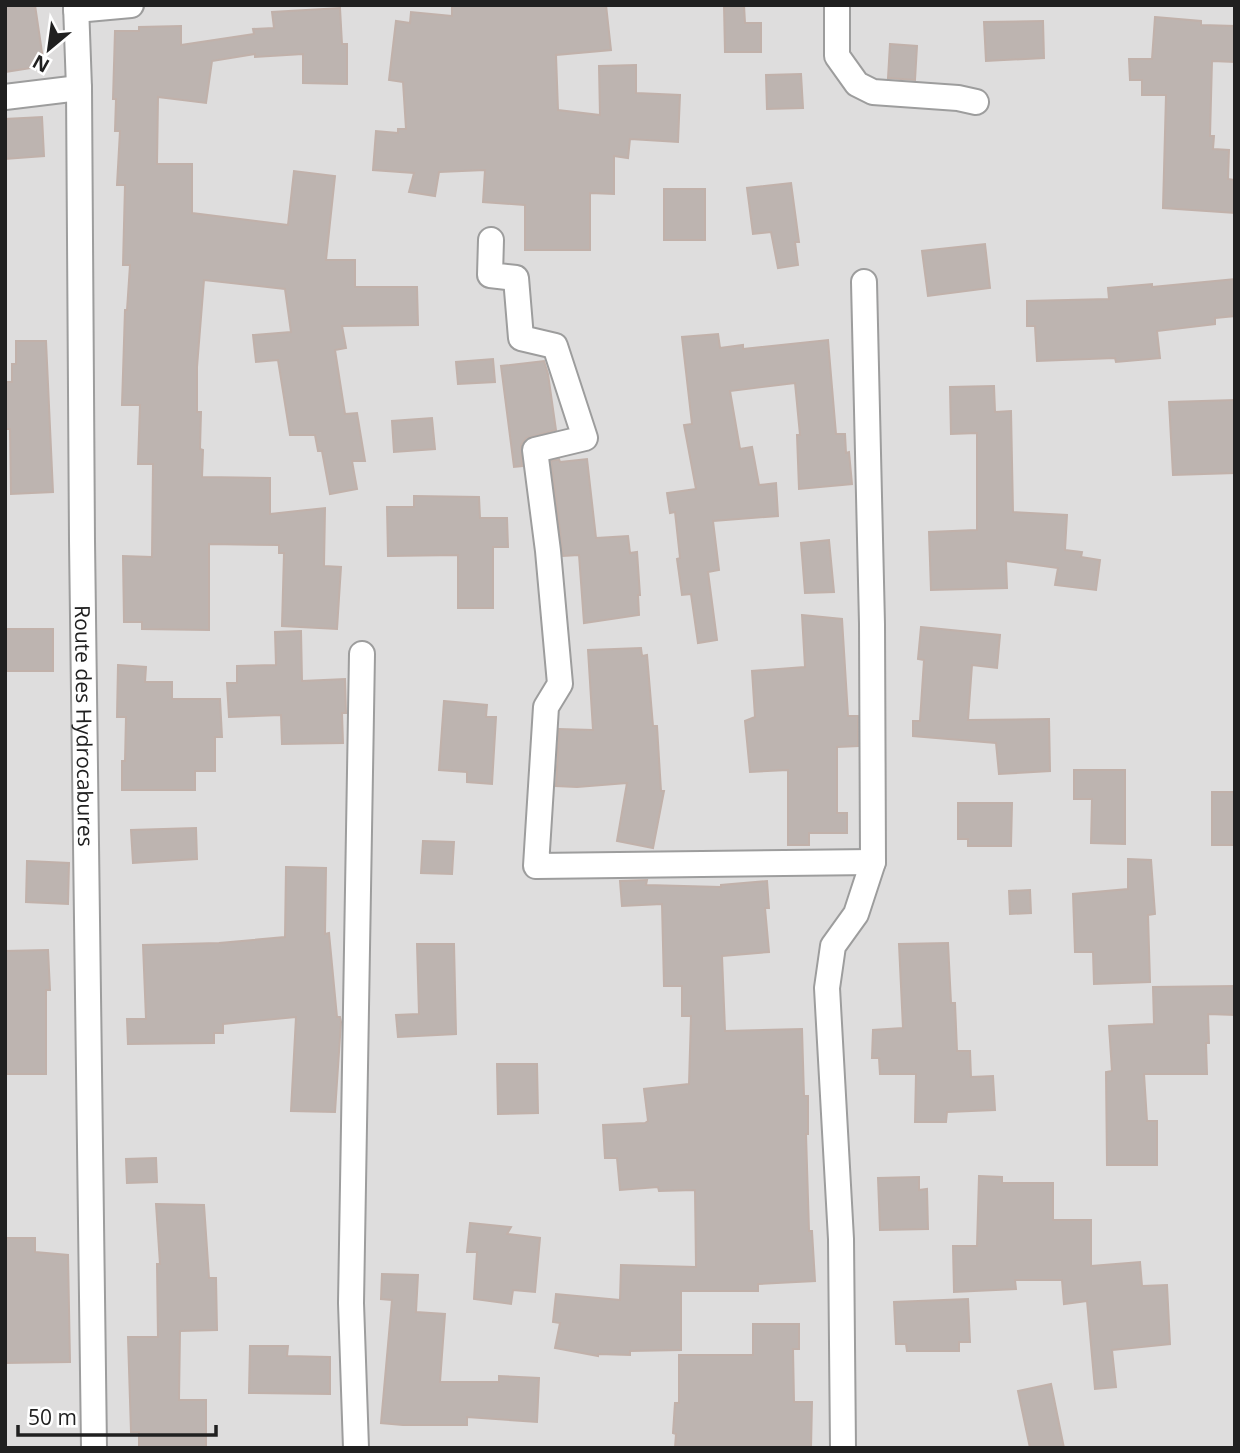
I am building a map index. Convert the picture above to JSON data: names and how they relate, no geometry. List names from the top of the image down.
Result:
{
  "streets": {
    "street": ["Route des Hydrocabures"]
  },
  "scale_bar": "50 m",
  "north": "bottom left"
}
